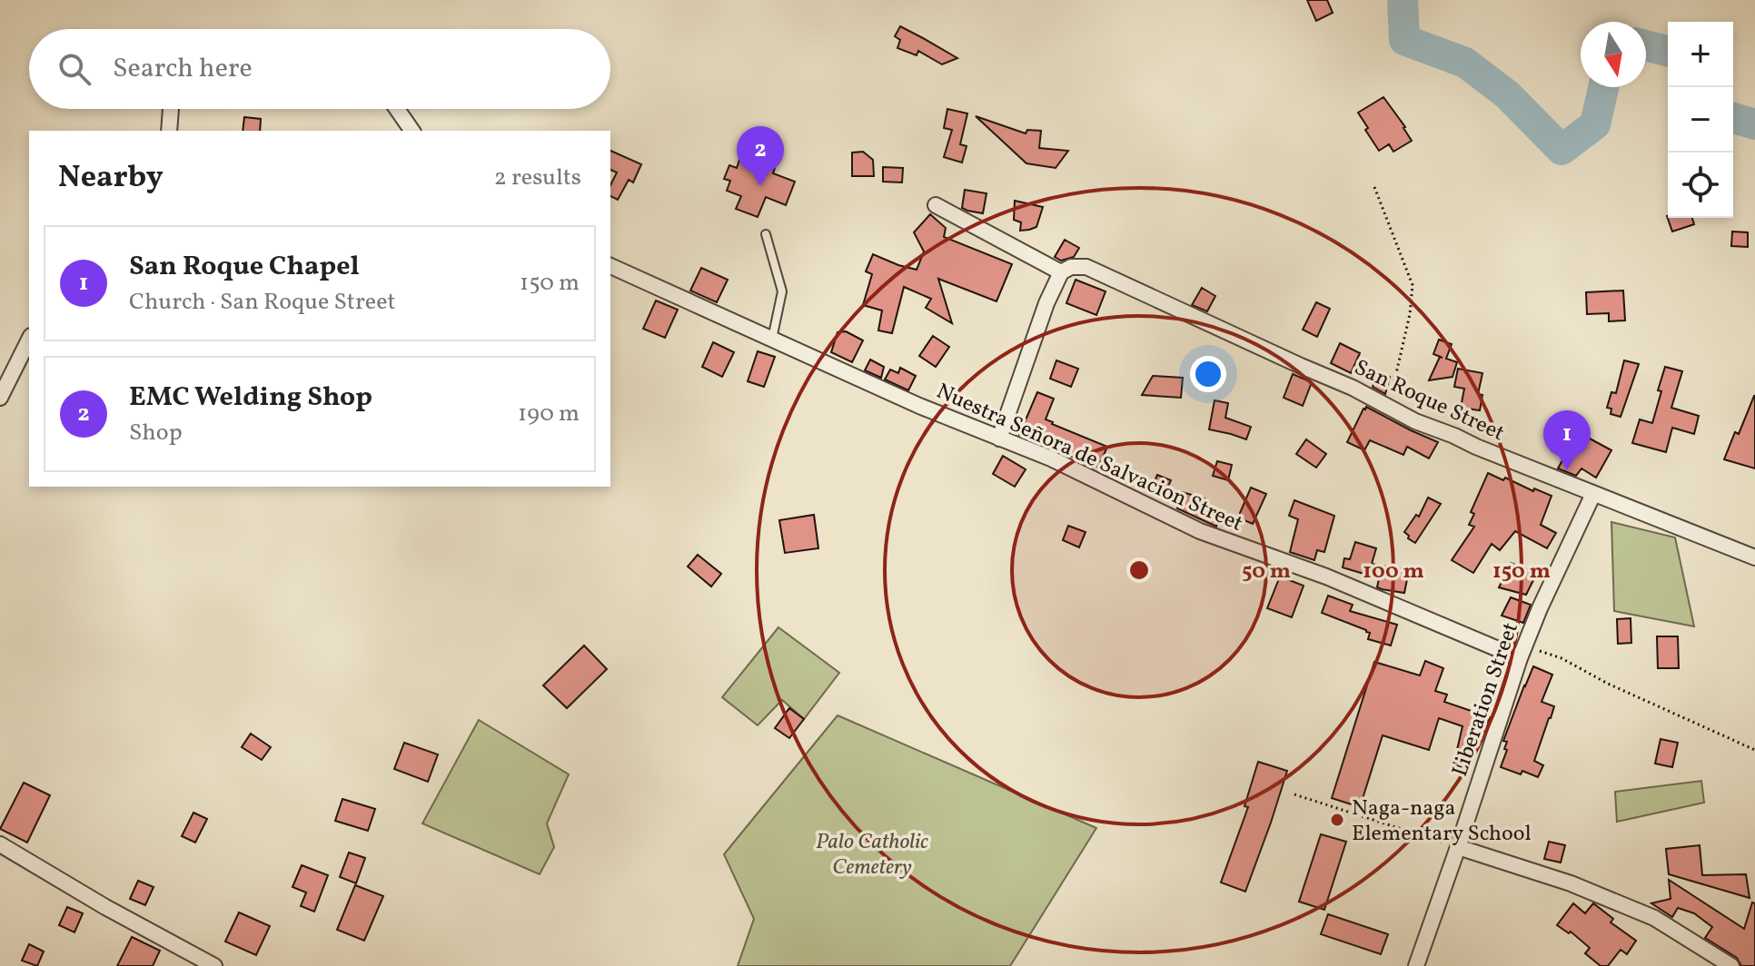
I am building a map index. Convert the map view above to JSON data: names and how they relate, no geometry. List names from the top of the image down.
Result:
{
  "streets": {
    "street": ["San Roque Street", "Nuestra Señora de Salvacion Street", "Liberation Street"]
  },
  "crossings": [
    ["San Roque Street", "Liberation Street"],
    ["Nuestra Señora de Salvacion Street", "Liberation Street"]
  ],
  "parks": ["Palo Catholic Cemetery"],
  "places": ["Naga-naga Elementary School"],
  "north": "bottom",
  "page": {
    "map_buttons": ["+", "−"],
    "search": "Search here",
    "pins": ["2", "1"],
    "heading": ["Nearby", "2 results"],
    "list": [
      {
        "mark": "1",
        "name": "San Roque Chapel",
        "note": "Church · San Roque Street",
        "value": "150 m"
      },
      {
        "mark": "2",
        "name": "EMC Welding Shop",
        "note": "Shop",
        "value": "190 m"
      }
    ]
  },
  "rings": ["50 m", "100 m", "150 m"]
}
